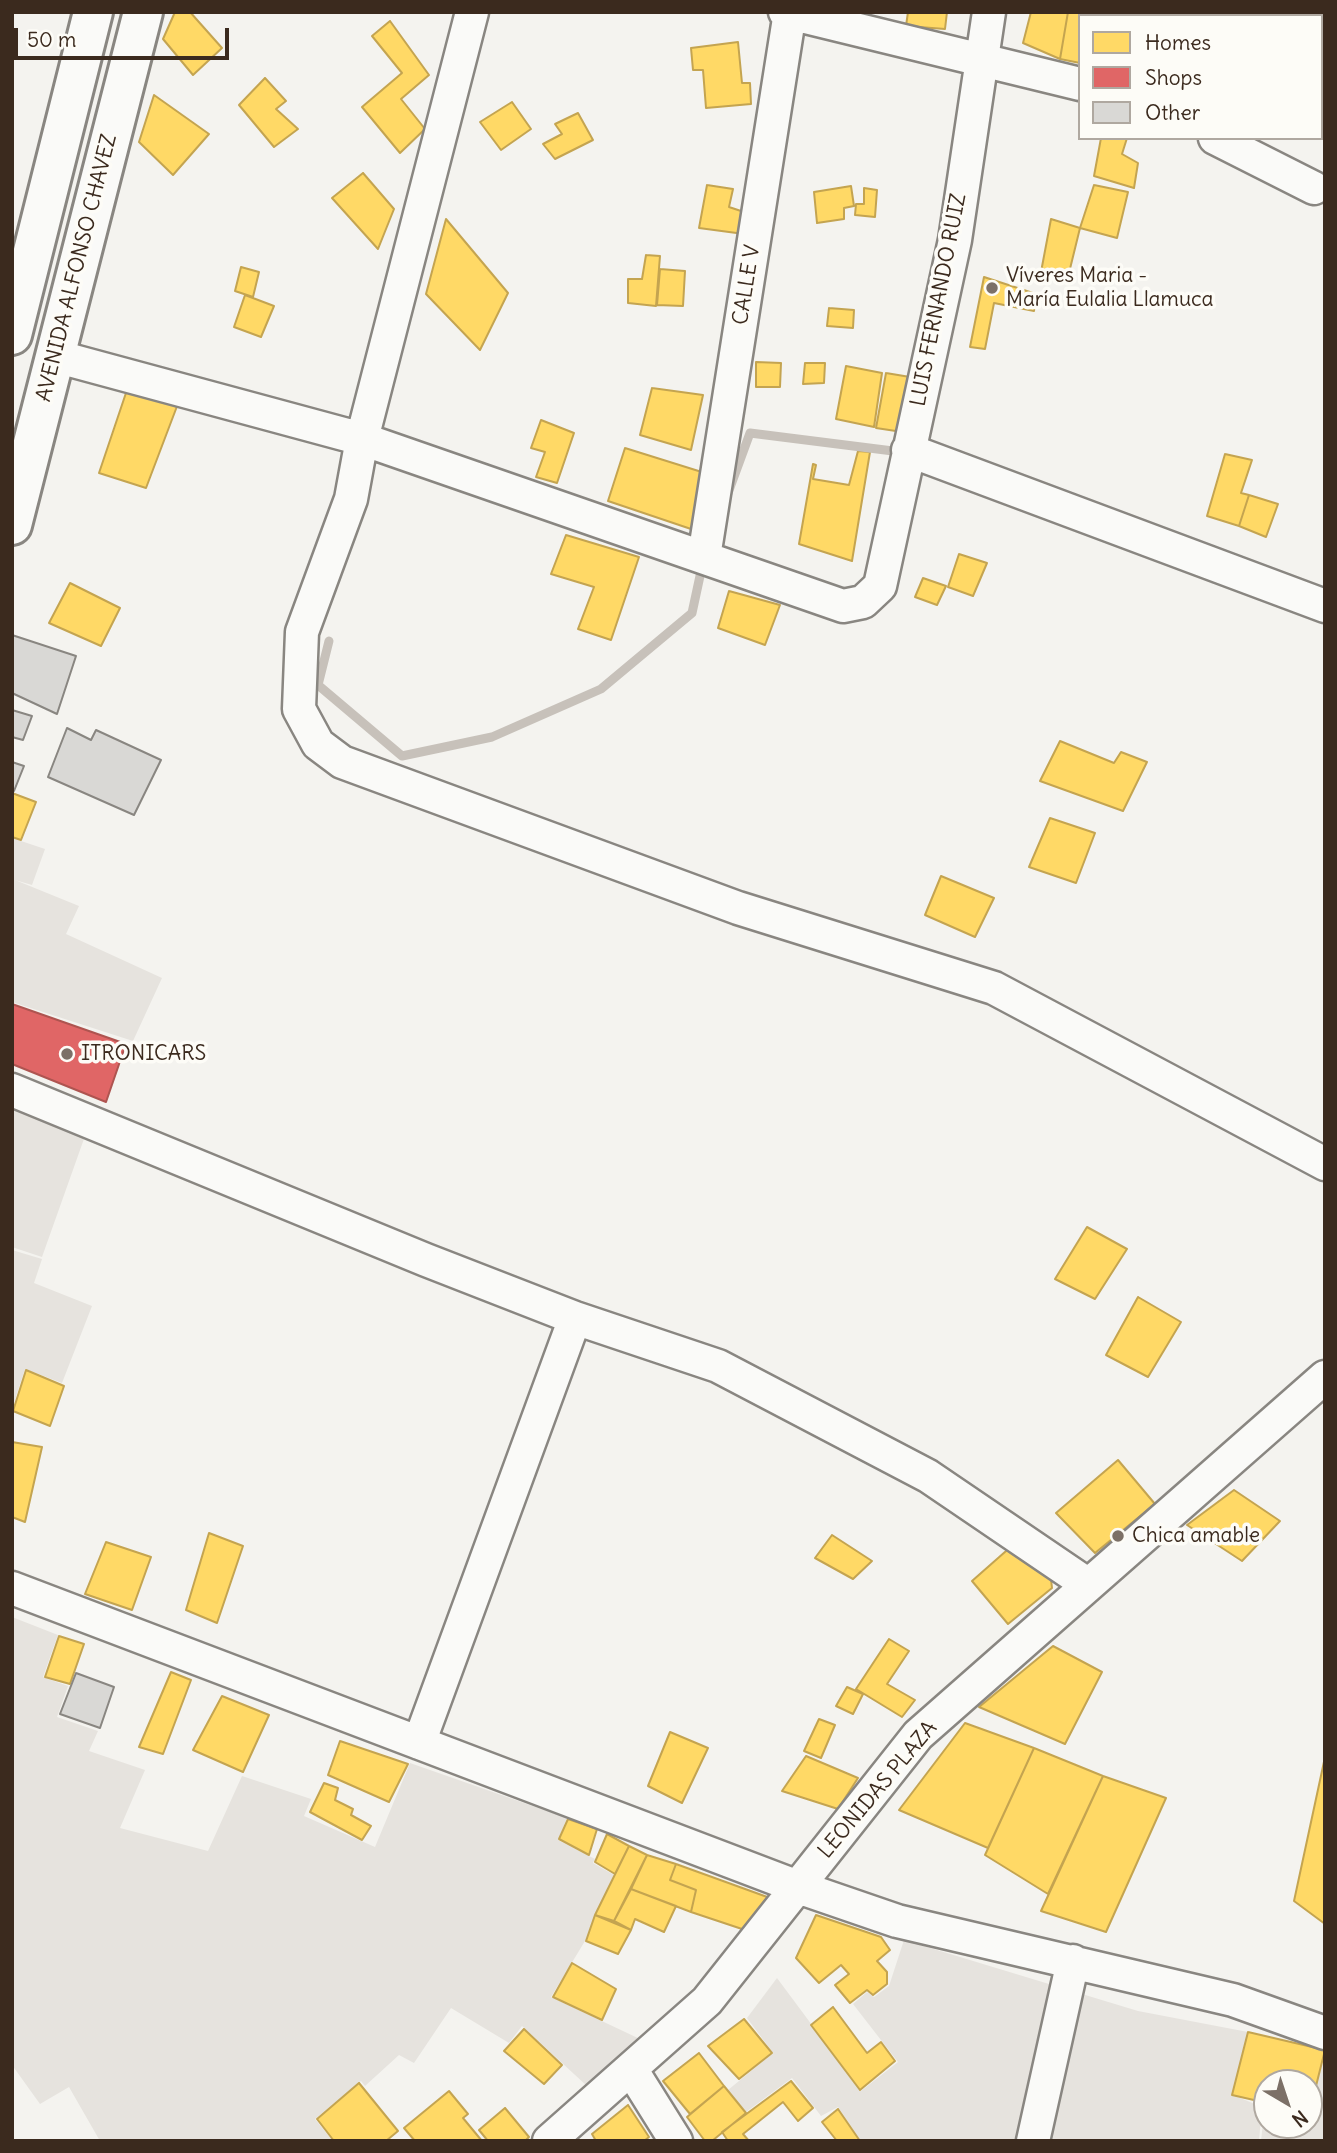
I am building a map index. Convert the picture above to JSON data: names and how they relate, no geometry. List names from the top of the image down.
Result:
{
  "streets": {
    "main road": ["AVENIDA ALFONSO CHAVEZ"],
    "street": ["CALLE V", "LUIS FERNANDO RUIZ", "LEONIDAS PLAZA"]
  },
  "crossings": [
    ["CALLE V", "LUIS FERNANDO RUIZ"]
  ],
  "places": ["Víveres Maria - María Eulalia Llamuca", "ITRONICARS", "Chica amable"],
  "legend": ["Homes", "Shops", "Other"],
  "scale_bar": "50 m",
  "north": "bottom right"
}
